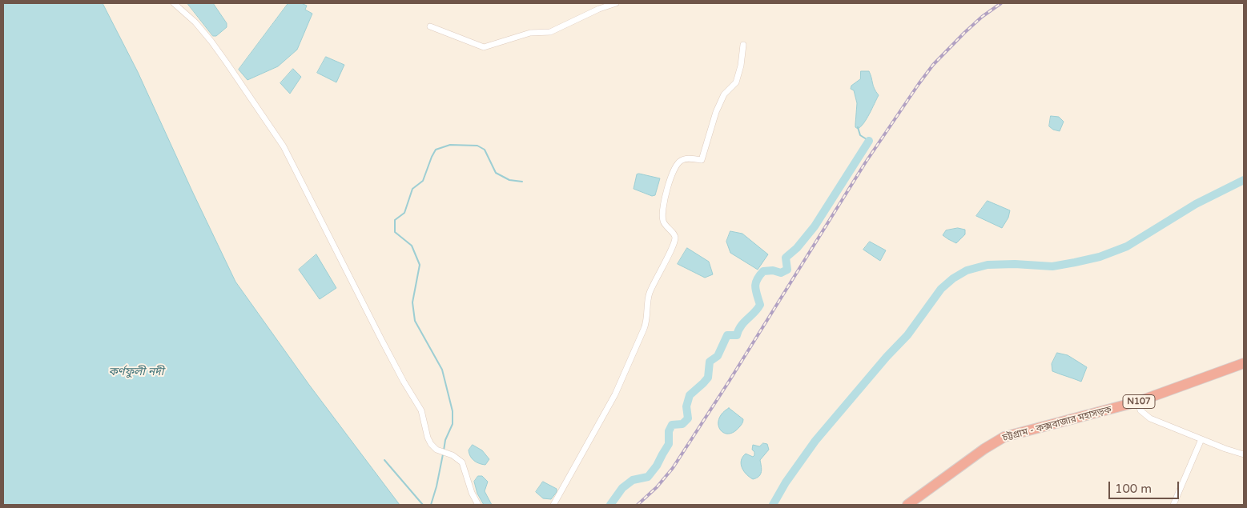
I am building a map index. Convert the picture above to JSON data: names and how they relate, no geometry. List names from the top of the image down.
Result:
{
  "streets": {
    "highway": ["N107", "চট্টগ্রাম - কক্সবাজার মহাসড়ক"]
  },
  "water": ["কর্ণফুলী নদী"],
  "scale_bar": "100 m"
}
